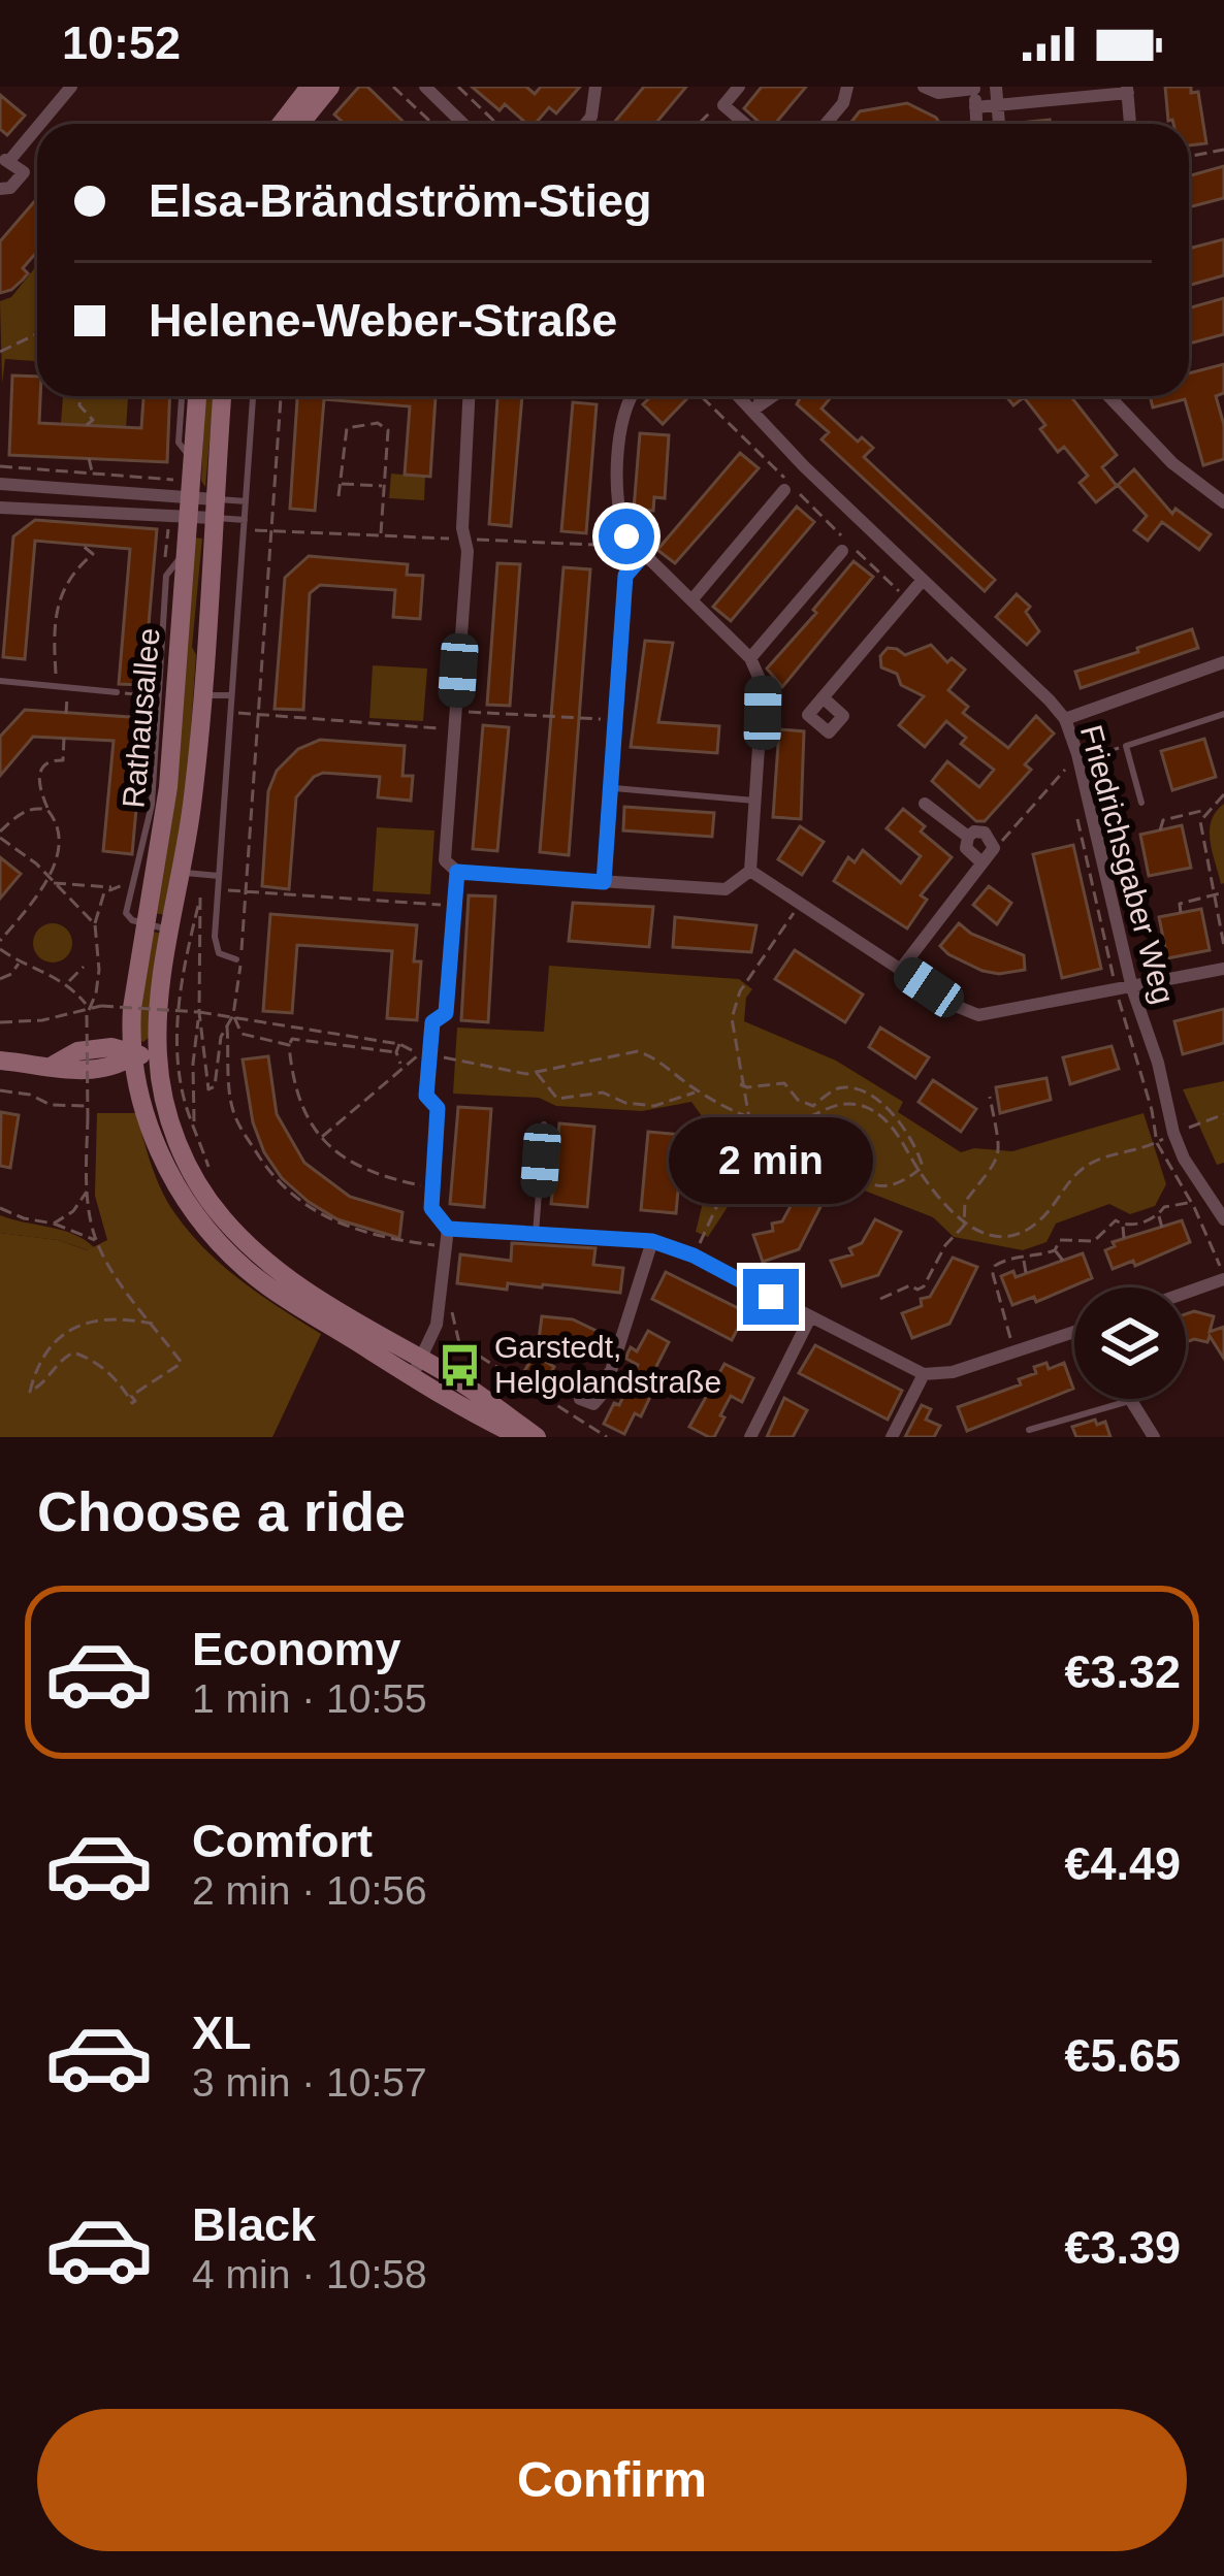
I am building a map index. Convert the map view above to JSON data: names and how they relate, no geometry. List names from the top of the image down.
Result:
{
  "streets": {
    "main road": ["Rathausallee"],
    "street": ["Friedrichsgaber Weg"]
  },
  "places": {
    "bus stop": ["Garstedt, Helgolandstraße"]
  },
  "page": {
    "status": "10:52",
    "banner": ["Elsa-Brändström-Stieg", "Helene-Weber-Straße"],
    "bubble": "2 min",
    "heading": "Choose a ride",
    "list": [
      {
        "name": "Economy",
        "note": "1 min · 10:55",
        "value": "€3.32"
      },
      {
        "name": "Comfort",
        "note": "2 min · 10:56",
        "value": "€4.49"
      },
      {
        "name": "XL",
        "note": "3 min · 10:57",
        "value": "€5.65"
      },
      {
        "name": "Black",
        "note": "4 min · 10:58",
        "value": "€3.39"
      }
    ],
    "buttons": "Confirm"
  }
}
